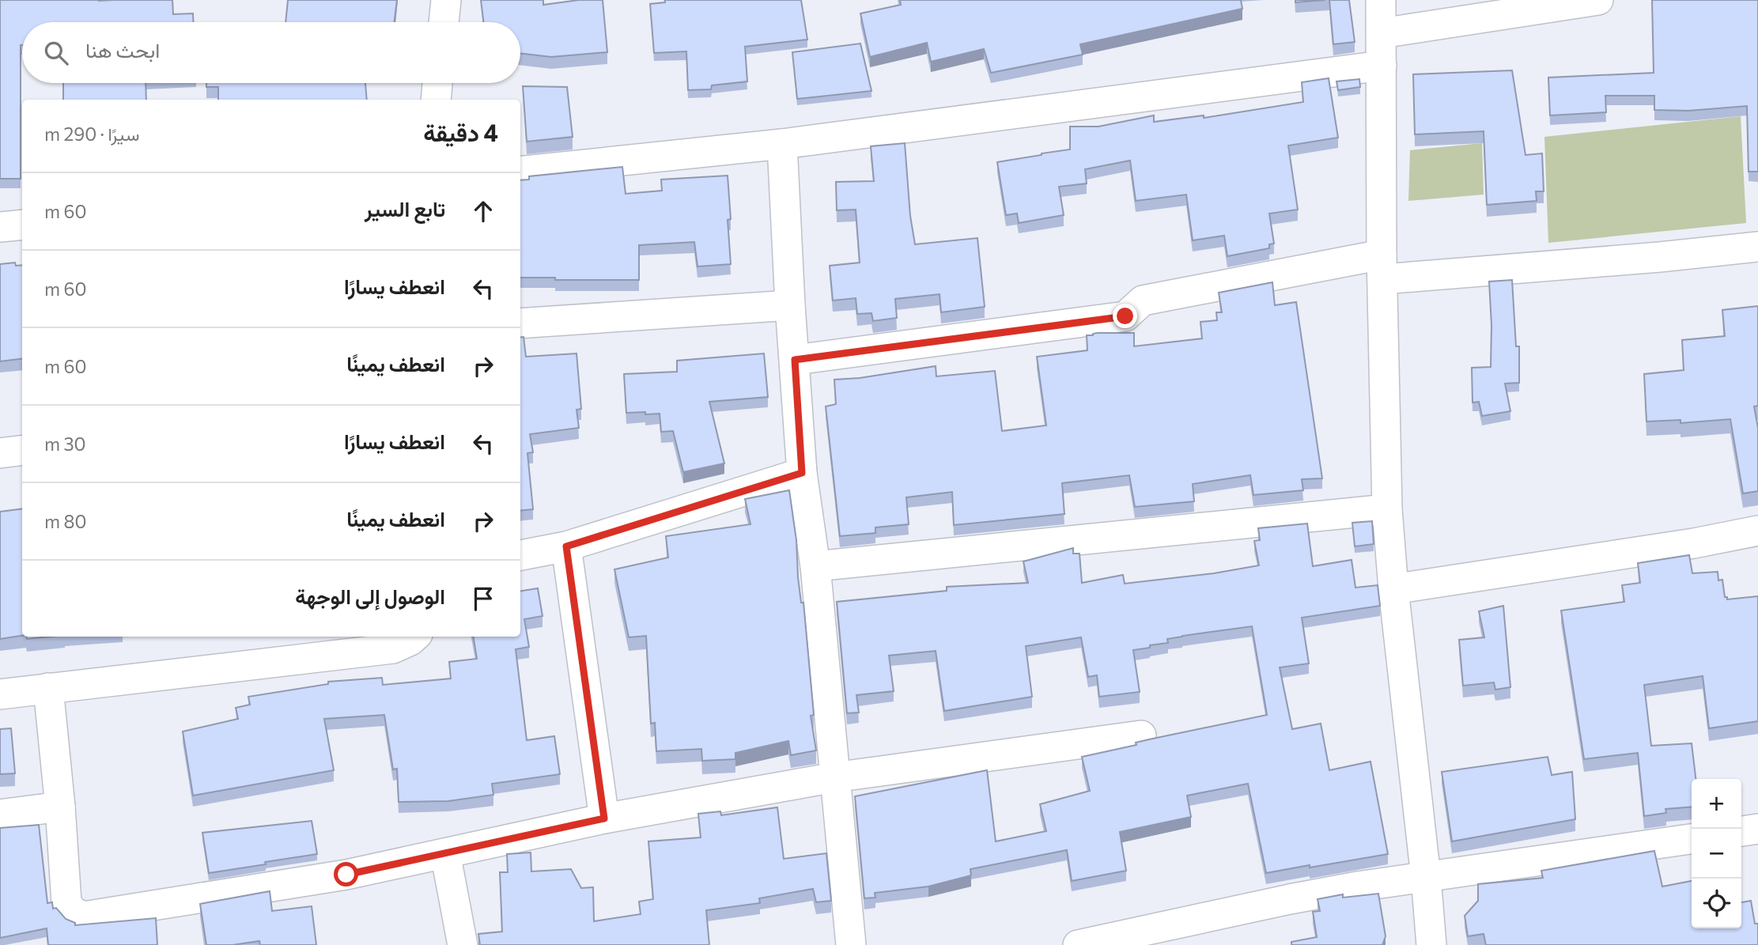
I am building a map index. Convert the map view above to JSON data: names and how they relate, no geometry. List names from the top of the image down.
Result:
{
  "page": {
    "search": "ابحث هنا",
    "heading": ["4 دقيقة", "سيرًا · 290 m"],
    "list": [
      ["تابع السير", "60 m"],
      ["انعطف يسارًا", "60 m"],
      ["انعطف يمينًا", "60 m"],
      ["انعطف يسارًا", "30 m"],
      ["انعطف يمينًا", "80 m"],
      "الوصول إلى الوجهة"
    ],
    "map_buttons": ["+", "−"]
  }
}
